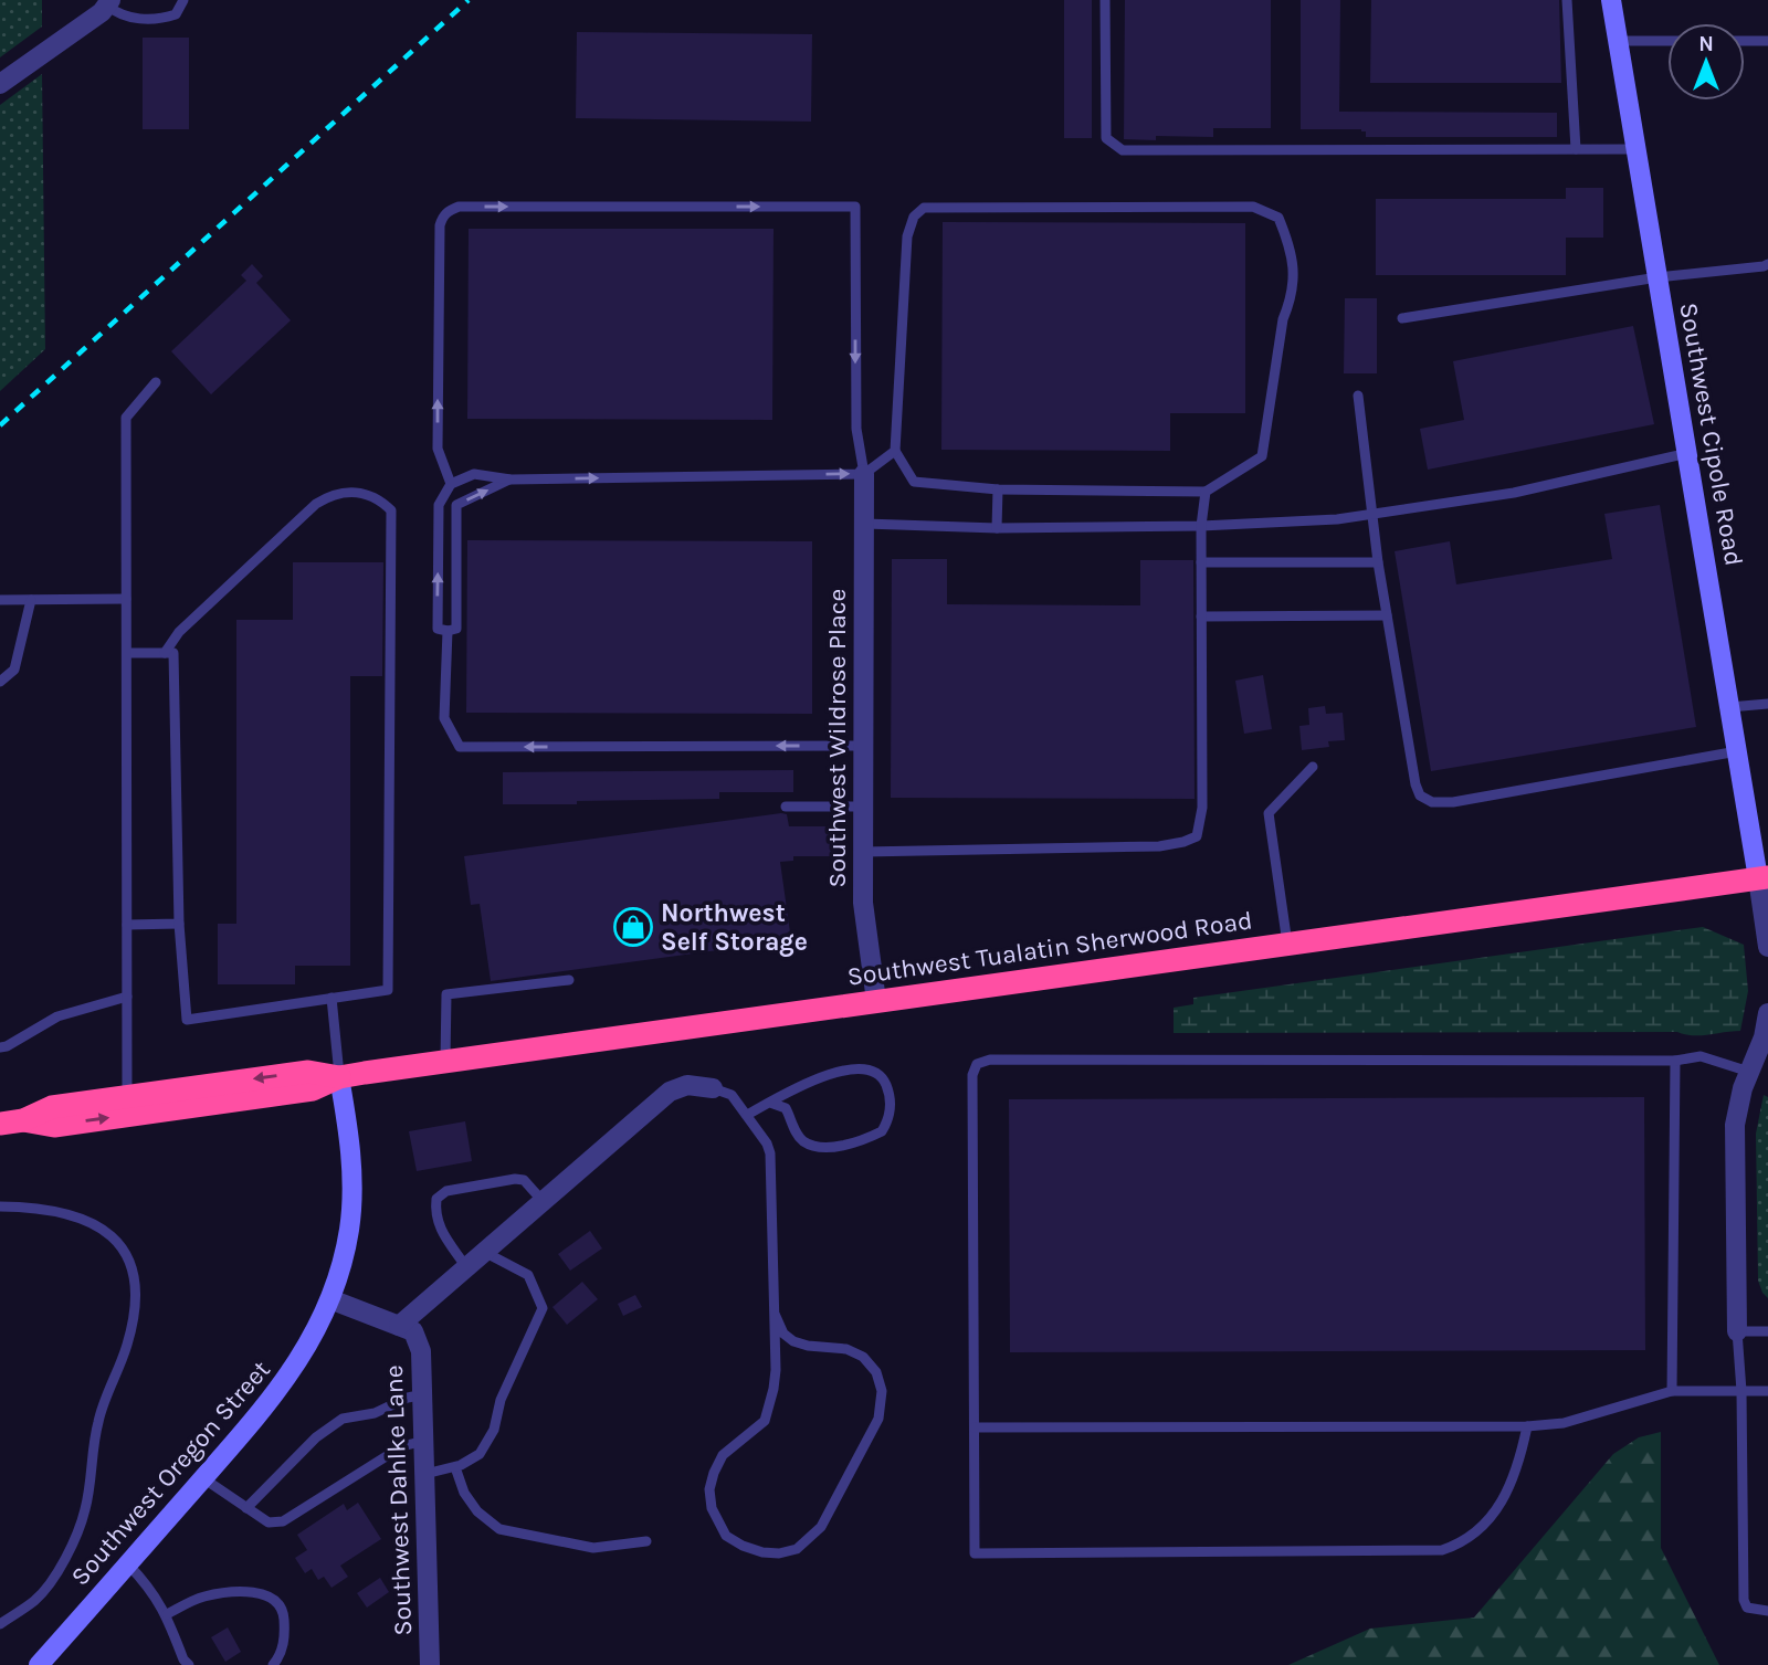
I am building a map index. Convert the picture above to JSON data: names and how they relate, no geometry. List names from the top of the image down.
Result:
{
  "streets": {
    "highway": ["Southwest Tualatin Sherwood Road"],
    "street": [
      "Southwest Cipole Road",
      "Southwest Wildrose Place",
      "Southwest Oregon Street",
      "Southwest Dahlke Lane"
    ]
  },
  "crossings": [
    ["Southwest Cipole Road", "Southwest Tualatin Sherwood Road"],
    ["Southwest Wildrose Place", "Southwest Tualatin Sherwood Road"],
    ["Southwest Tualatin Sherwood Road", "Southwest Oregon Street"],
    ["Southwest Oregon Street", "Southwest Dahlke Lane"]
  ],
  "places": {
    "shop": ["Northwest Self Storage"]
  },
  "north": "top"
}
